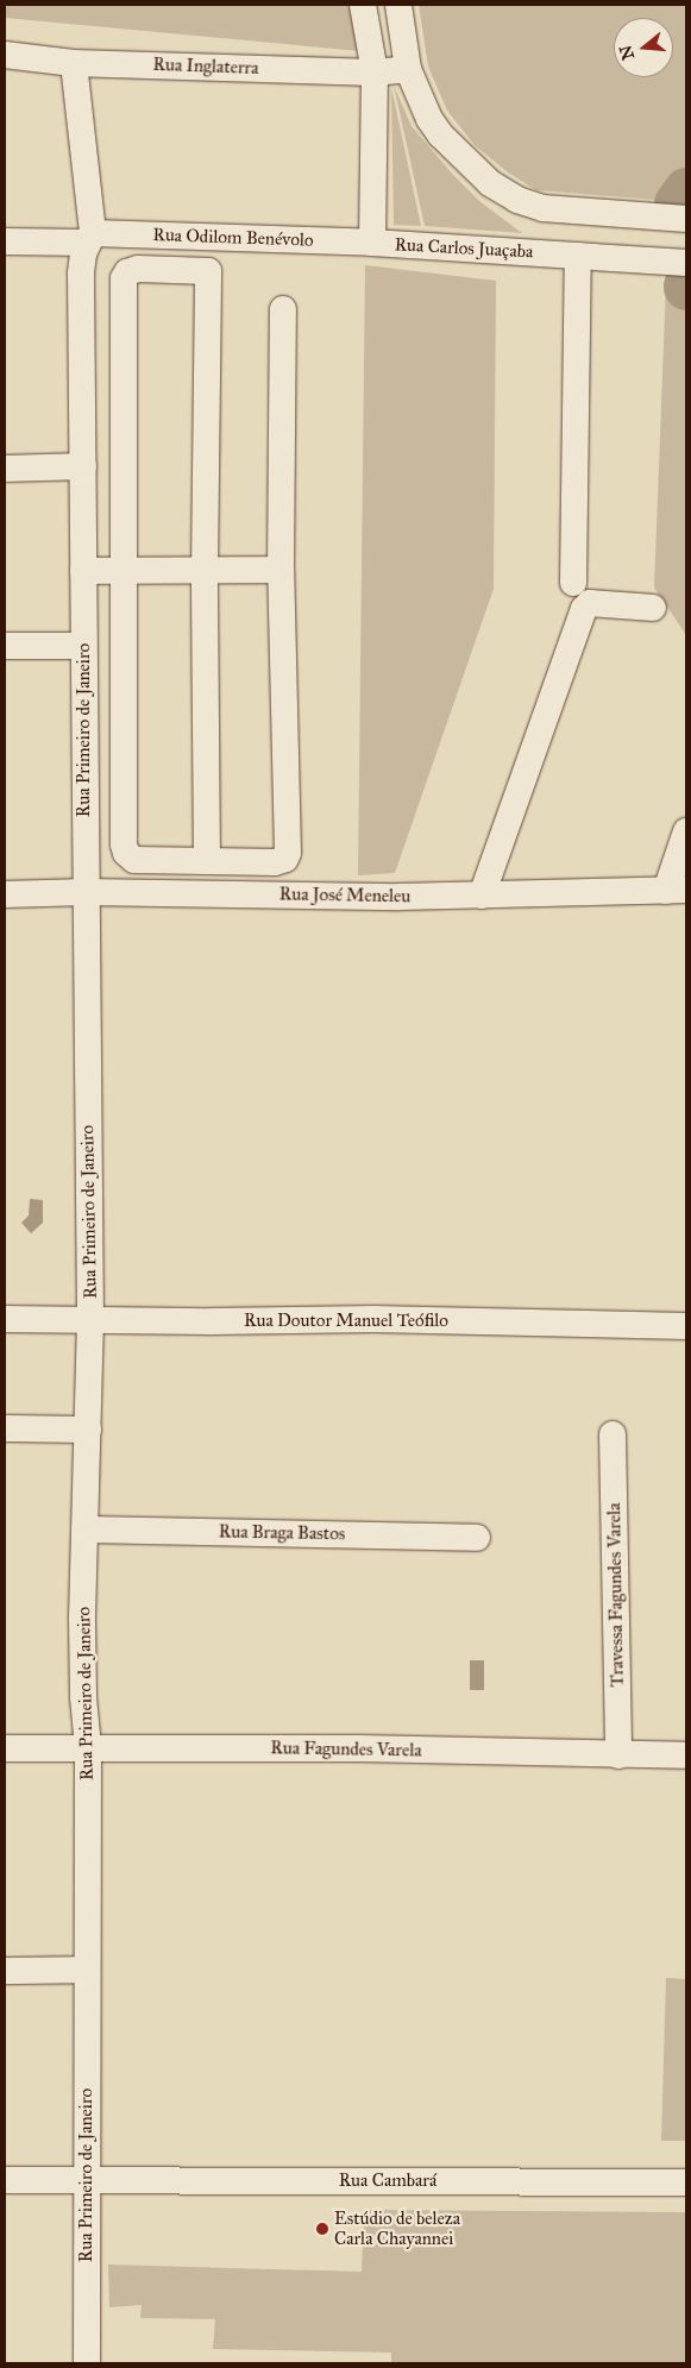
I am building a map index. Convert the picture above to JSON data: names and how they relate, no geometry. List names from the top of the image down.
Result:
{
  "streets": {
    "street": [
      "Rua Inglaterra",
      "Rua Odilom Benévolo",
      "Rua Carlos Juaçaba",
      "Rua Primeiro de Janeiro",
      "Rua José Meneleu",
      "Rua Doutor Manuel Teófilo",
      "Rua Braga Bastos",
      "Travessa Fagundes Varela",
      "Rua Fagundes Varela",
      "Rua Cambará"
    ]
  },
  "crossings": [
    ["Rua Inglaterra", "Rua Carlos Juaçaba"],
    ["Rua Inglaterra", "Rua Primeiro de Janeiro"],
    ["Rua Odilom Benévolo", "Rua Carlos Juaçaba"],
    ["Rua Odilom Benévolo", "Rua Primeiro de Janeiro"],
    ["Rua Primeiro de Janeiro", "Rua José Meneleu"],
    ["Rua Primeiro de Janeiro", "Rua Doutor Manuel Teófilo"],
    ["Rua Primeiro de Janeiro", "Rua Braga Bastos"],
    ["Rua Primeiro de Janeiro", "Rua Fagundes Varela"],
    ["Rua Primeiro de Janeiro", "Rua Cambará"],
    ["Travessa Fagundes Varela", "Rua Fagundes Varela"]
  ],
  "places": ["Estúdio de beleza Carla Chayannei"],
  "north": "left"
}
